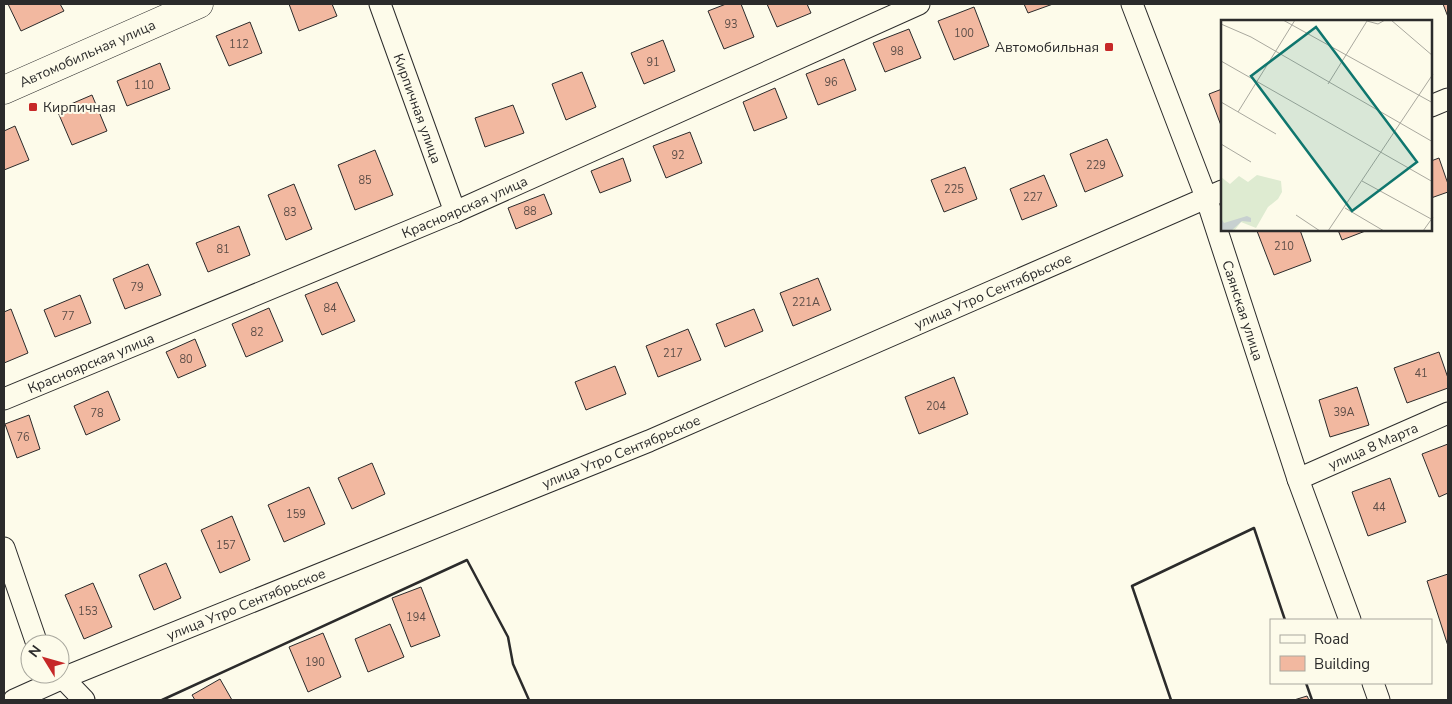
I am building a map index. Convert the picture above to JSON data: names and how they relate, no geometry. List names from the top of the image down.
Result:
{
  "streets": {
    "street": [
      "Автомобильная улица",
      "Кирпичная улица",
      "Красноярская улица",
      "улица Утро Сентябрьское",
      "Саянская улица",
      "улица 8 Марта"
    ]
  },
  "crossings": [
    ["Кирпичная улица", "Красноярская улица"],
    ["улица Утро Сентябрьское", "Саянская улица"],
    ["Саянская улица", "улица 8 Марта"]
  ],
  "places": {
    "transit": ["Автомобильная", "Кирпичная"]
  },
  "house_numbers": [
    "93",
    "100",
    "112",
    "98",
    "91",
    "96",
    "110",
    "92",
    "229",
    "85",
    "225",
    "227",
    "88",
    "83",
    "210",
    "81",
    "79",
    "221А",
    "84",
    "77",
    "82",
    "217",
    "80",
    "41",
    "204",
    "39А",
    "78",
    "76",
    "44",
    "159",
    "157",
    "153",
    "194",
    "190"
  ],
  "legend": ["Road", "Building"],
  "north": "top left"
}
